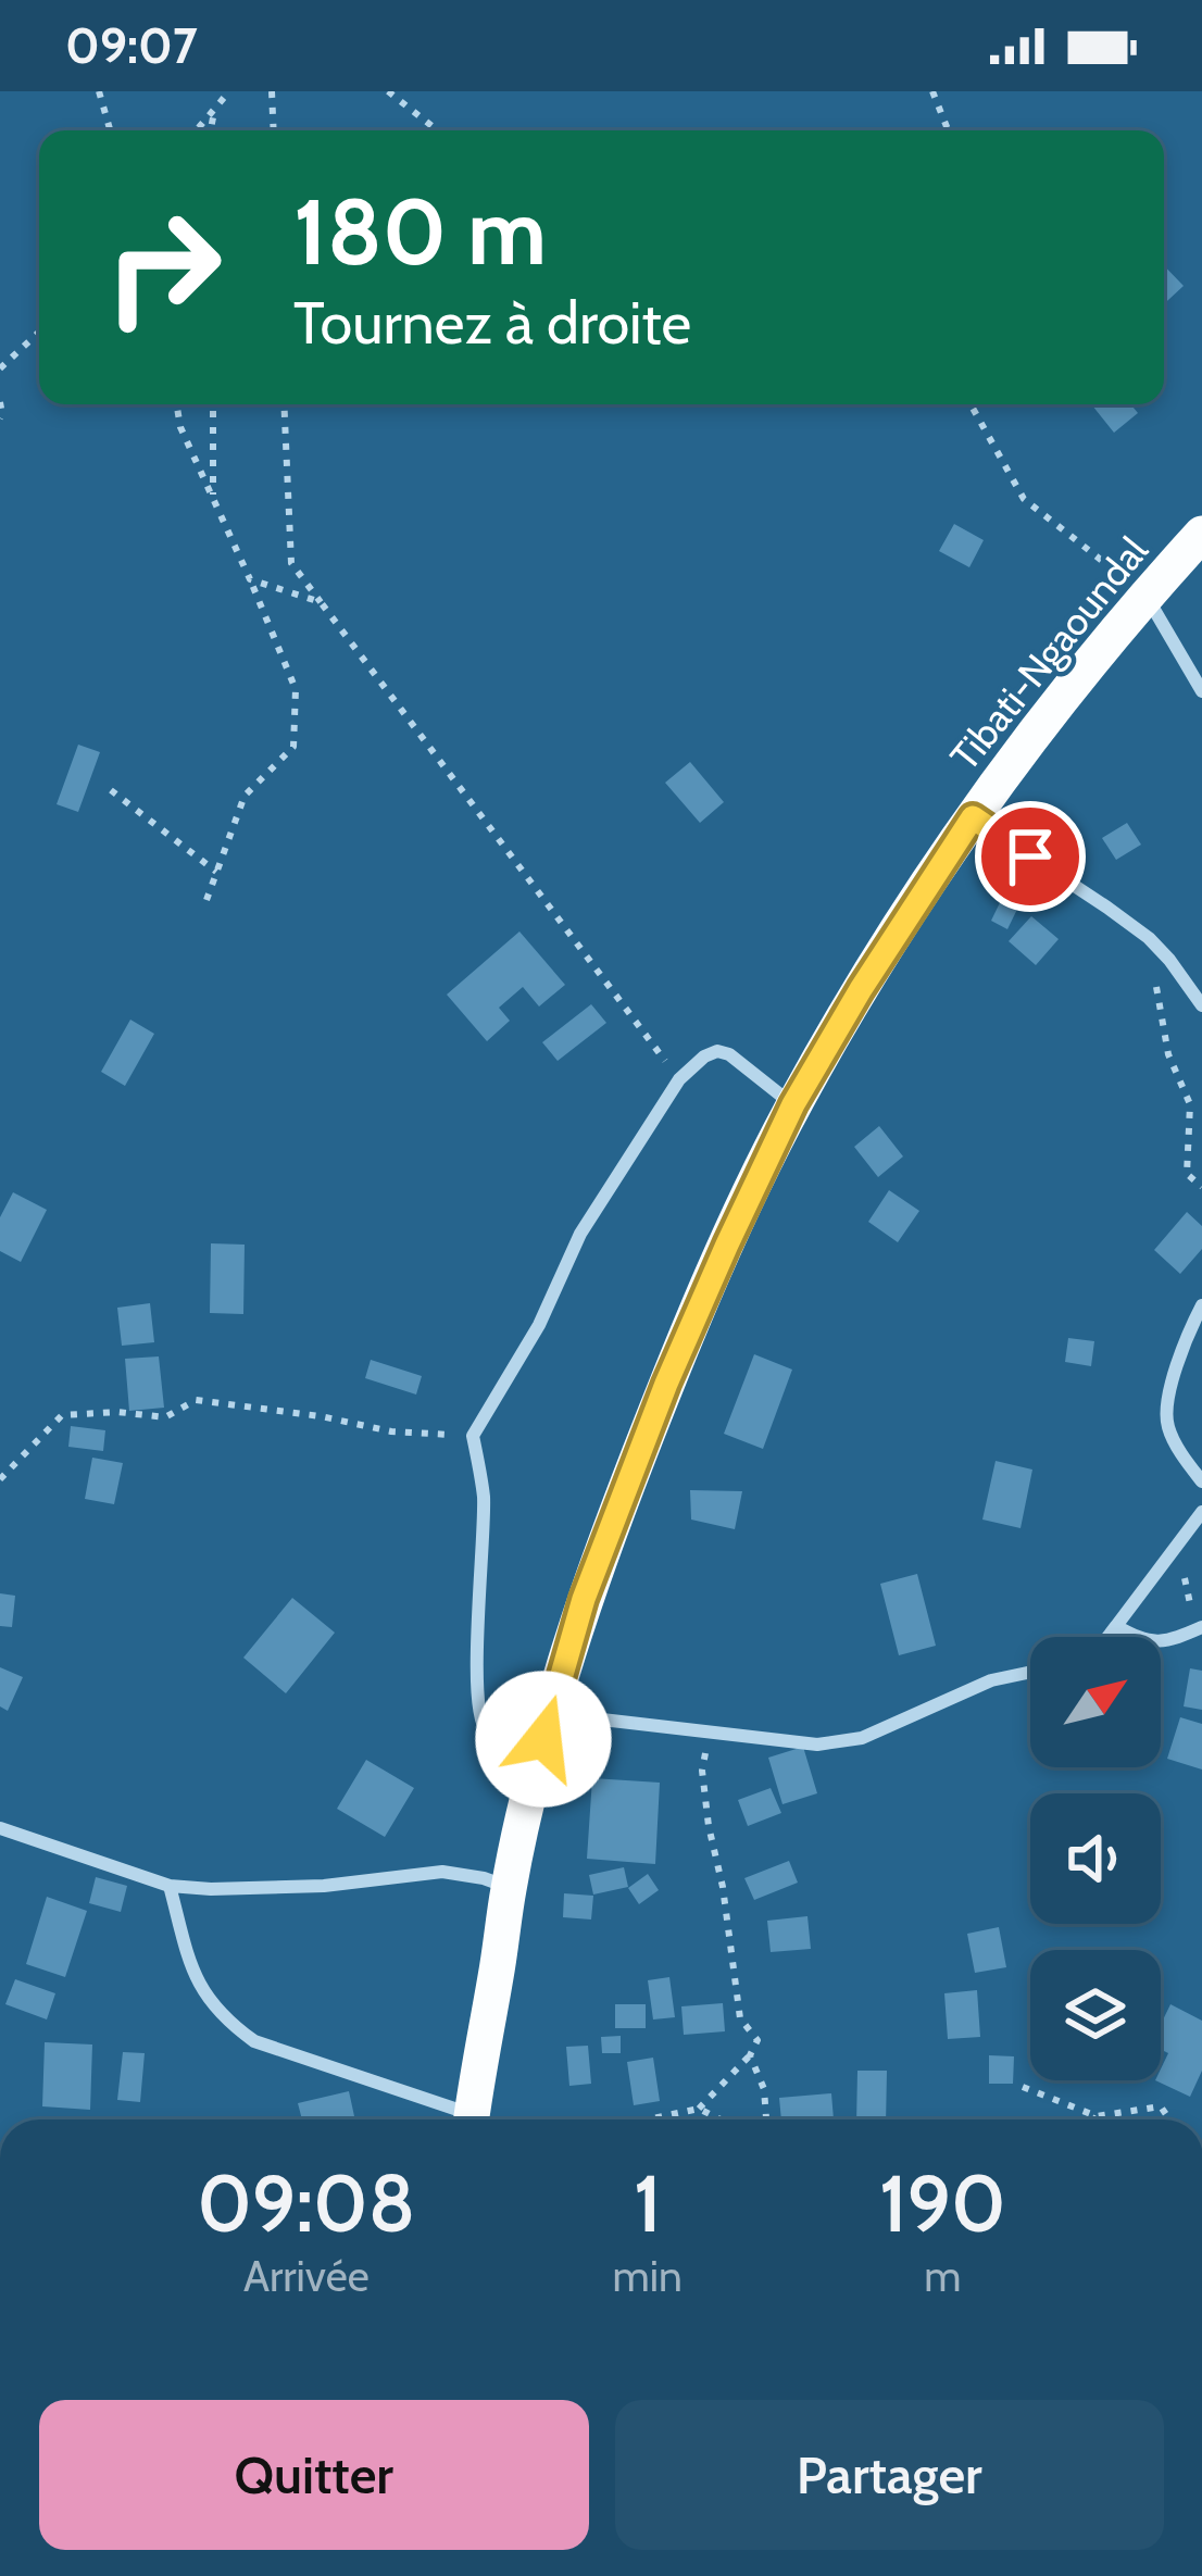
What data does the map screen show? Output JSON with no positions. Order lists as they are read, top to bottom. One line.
{"streets":{"highway":["Tibati-Ngaoundal"]},"north":"top right","page":{"status":"09:07","turn":["180 m","Tournez à droite"],"eta":["09:08","Arrivée","1","min","190","m"],"buttons":["Quitter","Partager"]}}
